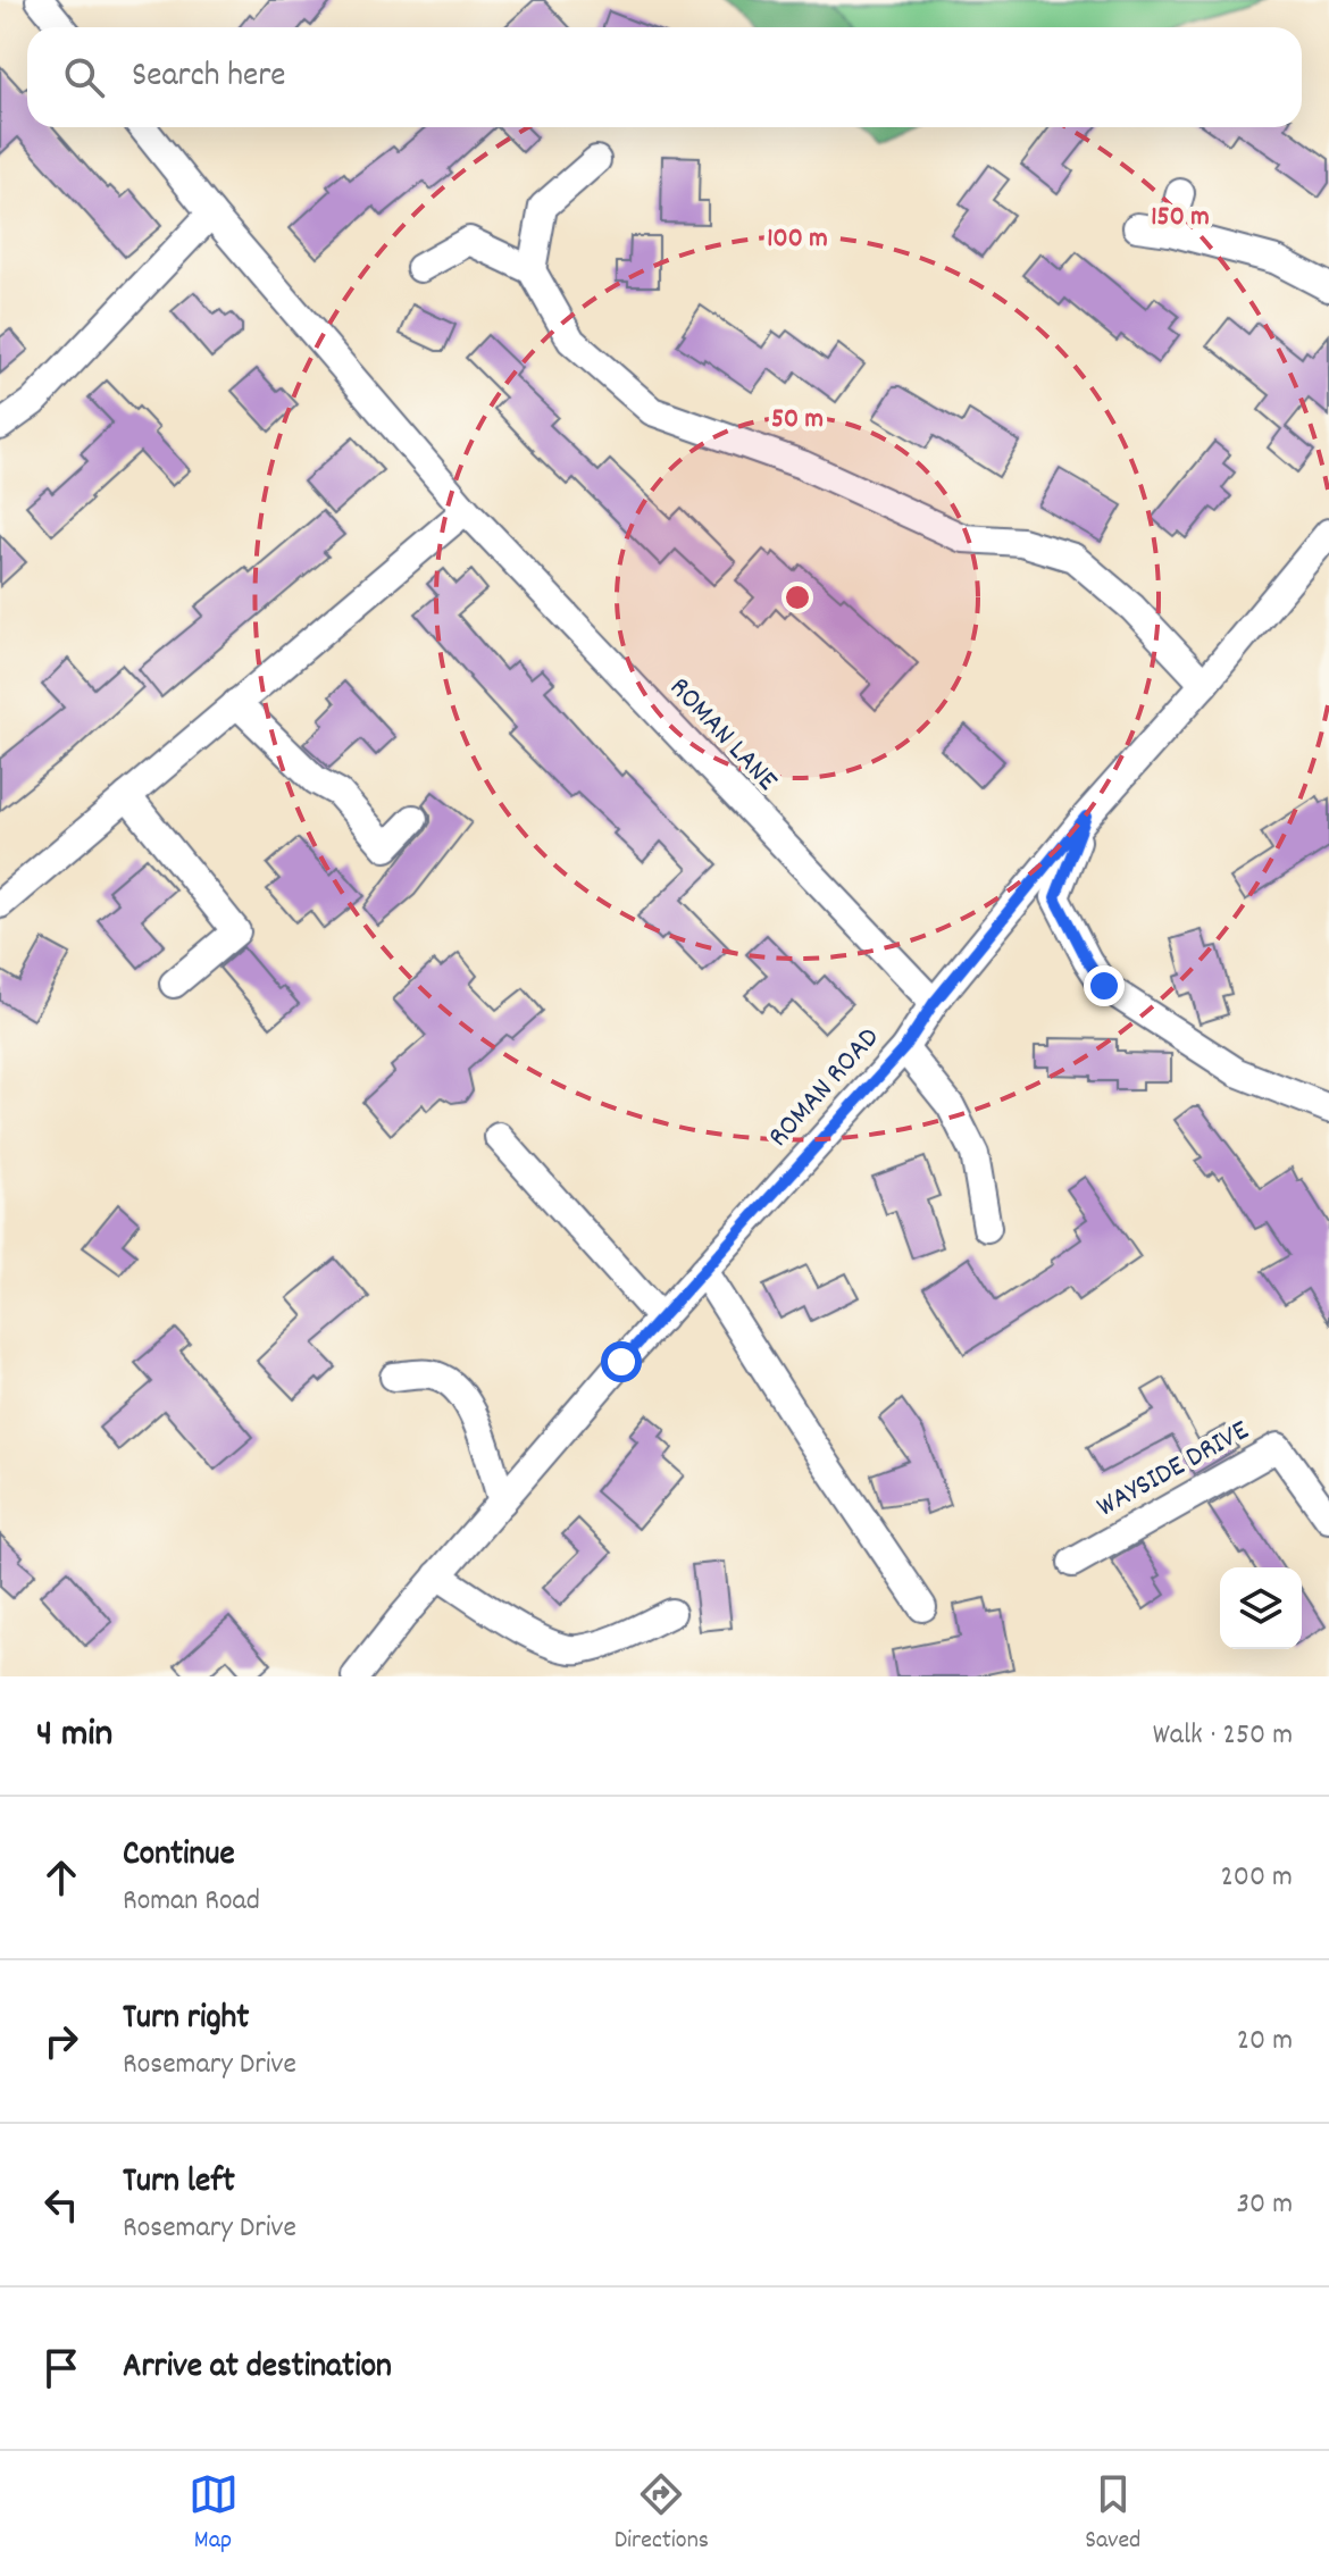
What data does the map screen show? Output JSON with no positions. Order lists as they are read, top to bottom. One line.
{"streets":{"street":["ROMAN LANE","ROMAN ROAD","WAYSIDE DRIVE"]},"crossings":[["ROMAN LANE","ROMAN ROAD"]],"page":{"search":"Search here","heading":["4 min","Walk · 250 m"],"list":[["Continue","Roman Road","200 m"],["Turn right","Rosemary Drive","20 m"],["Turn left","Rosemary Drive","30 m"],"Arrive at destination"],"nav":["Map","Directions","Saved"]},"rings":["150 m","100 m","50 m"]}
